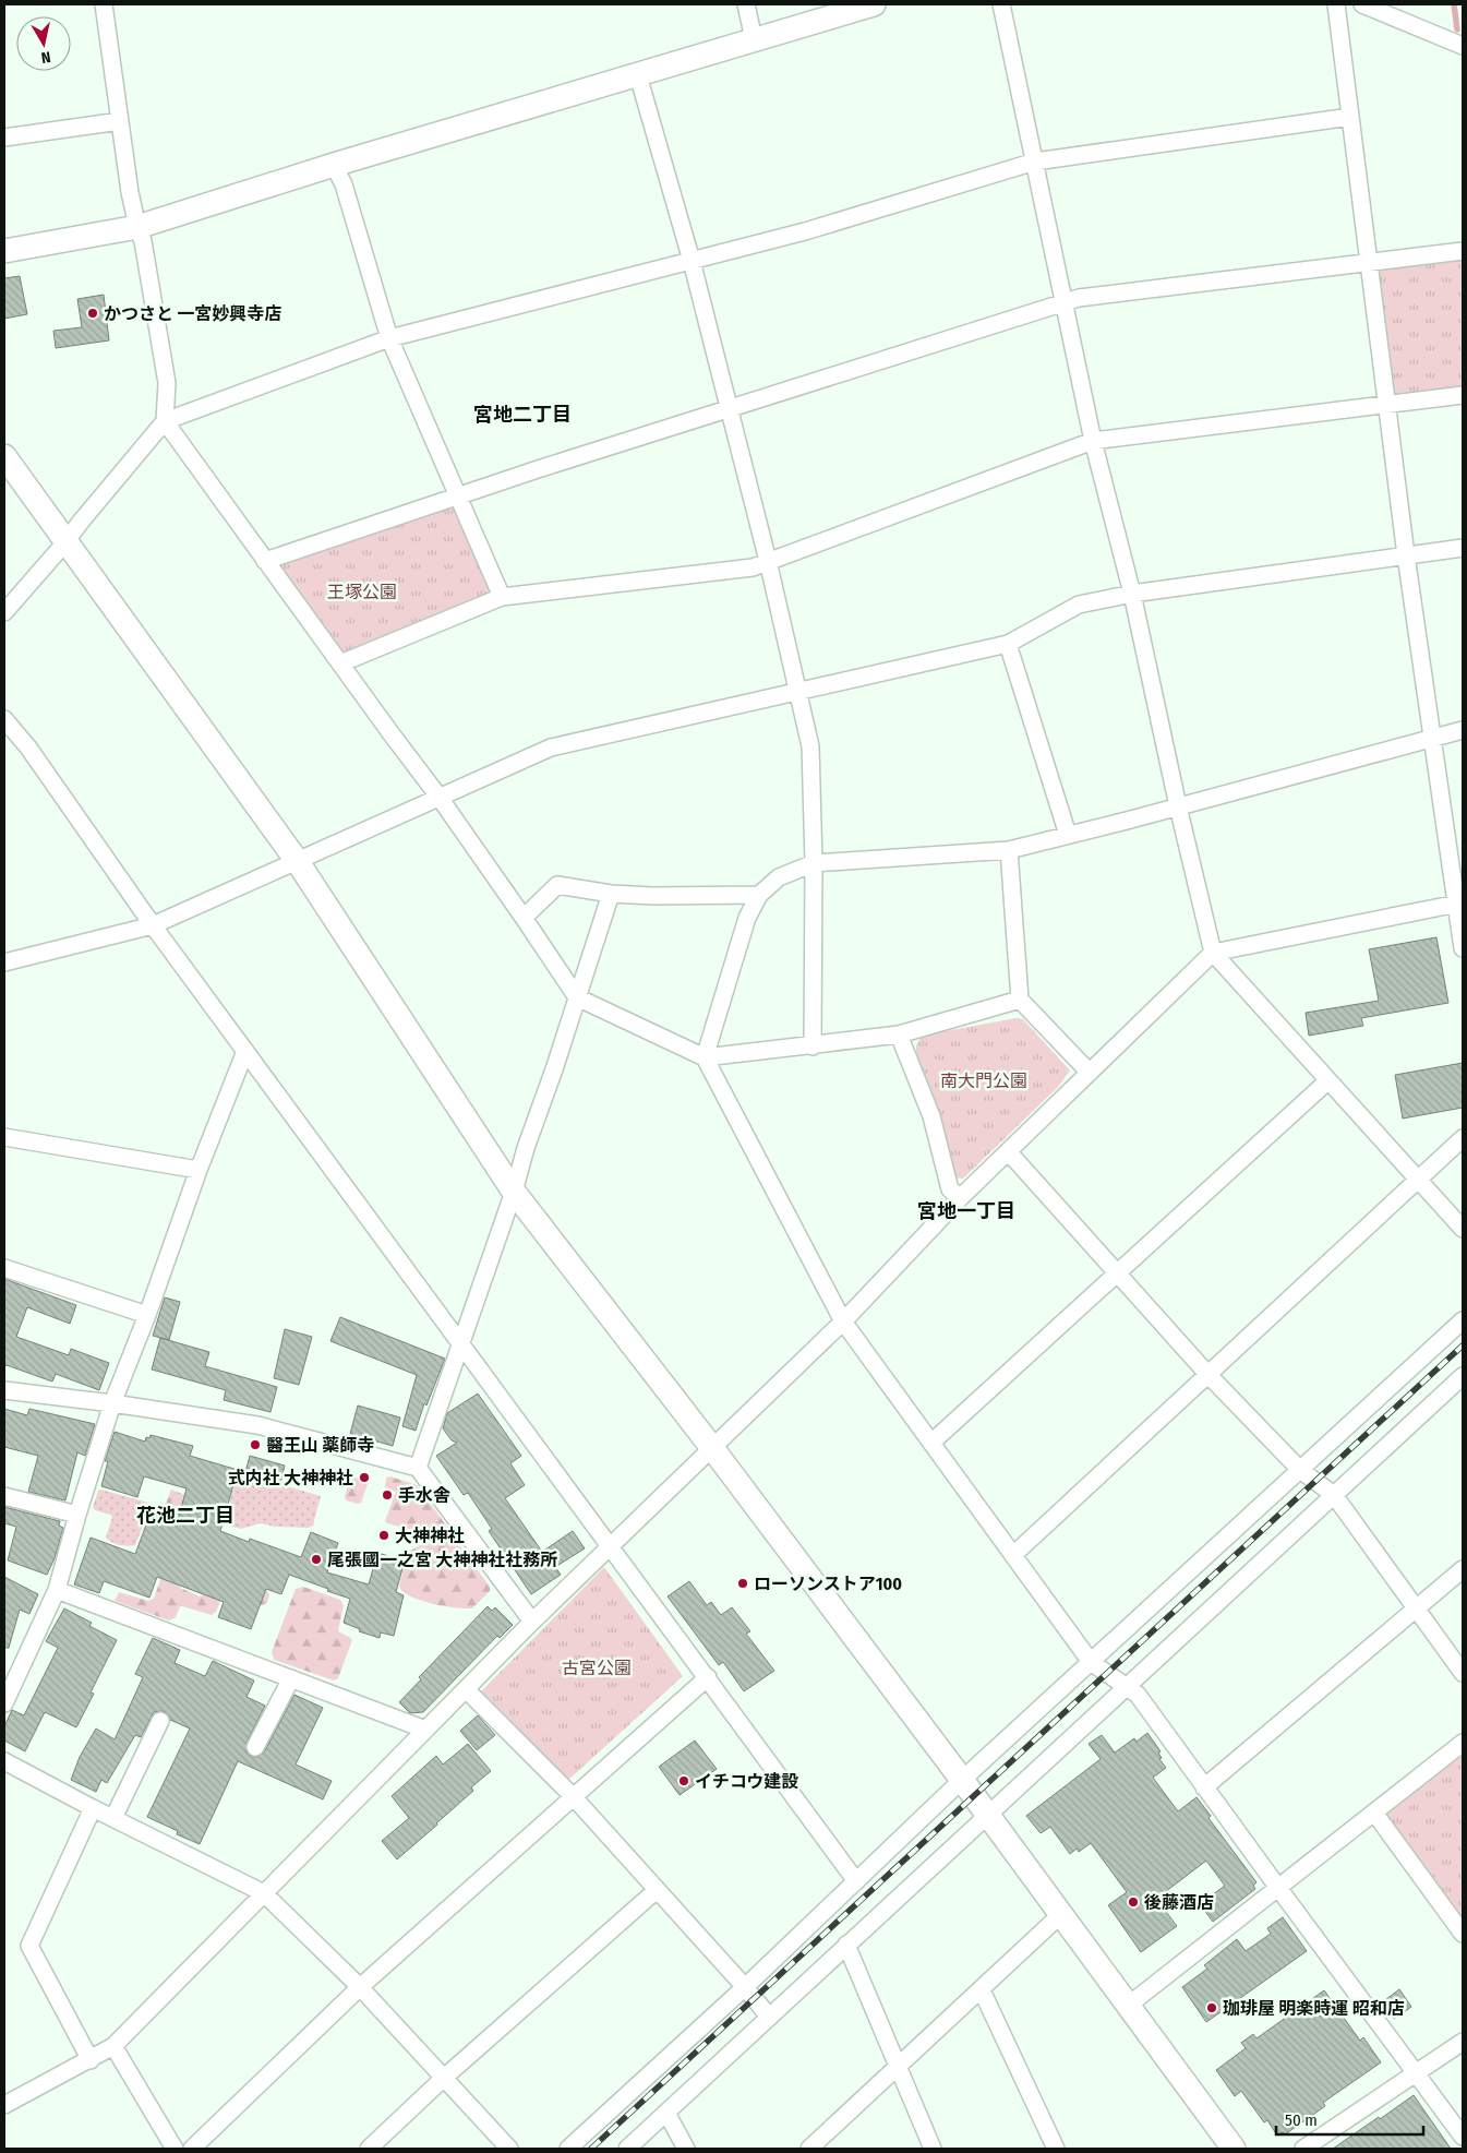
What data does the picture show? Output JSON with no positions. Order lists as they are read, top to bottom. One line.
{"districts":["宮地二丁目","宮地一丁目","花池二丁目"],"parks":["王塚公園","南大門公園","古宮公園"],"places":["かつさと 一宮妙興寺店","醫王山 薬師寺","式内社 大神神社","手水舎","大神神社","尾張國一之宮 大神神社社務所","ローソンストア100","イチコウ建設","後藤酒店","珈琲屋 明楽時運 昭和店"],"scale_bar":"50 m","north":"bottom"}
